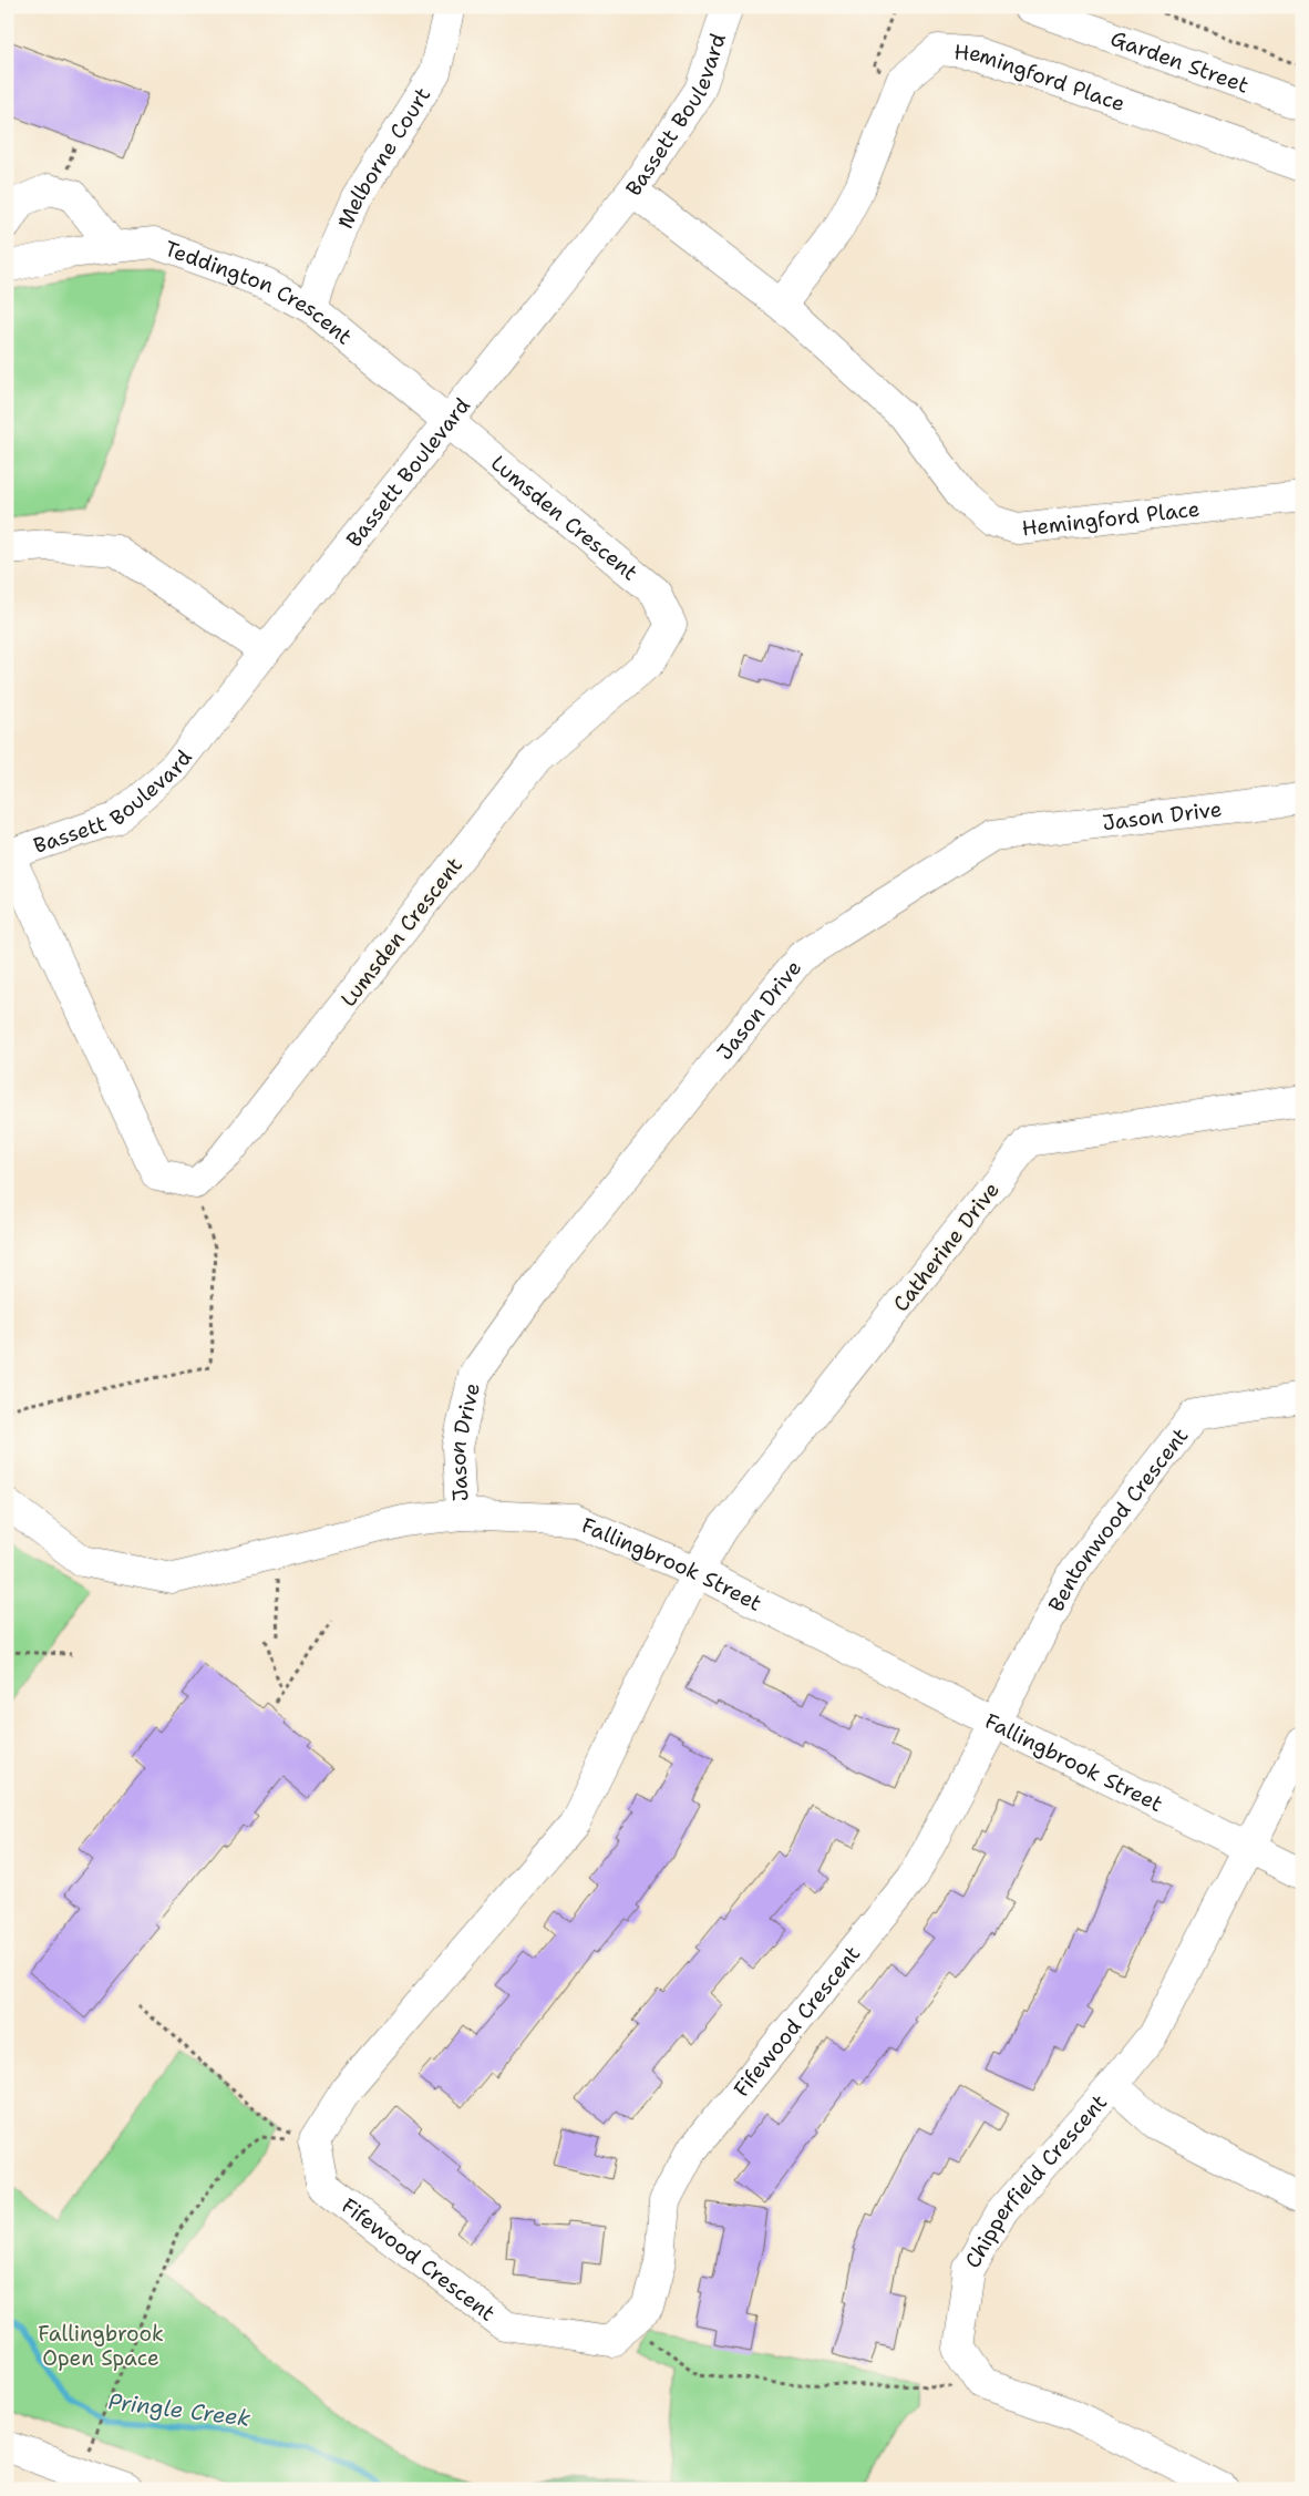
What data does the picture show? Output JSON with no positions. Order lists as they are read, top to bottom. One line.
{"streets":{"street":["Garden Street","Hemingford Place","Bassett Boulevard","Melborne Court","Teddington Crescent","Lumsden Crescent","Jason Drive","Catherine Drive","Bentonwood Crescent","Fallingbrook Street","Fifewood Crescent","Chipperfield Crescent"]},"crossings":[["Hemingford Place","Bassett Boulevard"],["Bassett Boulevard","Teddington Crescent"],["Bassett Boulevard","Lumsden Crescent"],["Melborne Court","Teddington Crescent"],["Teddington Crescent","Lumsden Crescent"],["Jason Drive","Fallingbrook Street"],["Catherine Drive","Fallingbrook Street"],["Bentonwood Crescent","Fallingbrook Street"],["Bentonwood Crescent","Fifewood Crescent"],["Fallingbrook Street","Fifewood Crescent"],["Fallingbrook Street","Chipperfield Crescent"]],"water":["Pringle Creek"],"parks":["Fallingbrook Open Space"]}
